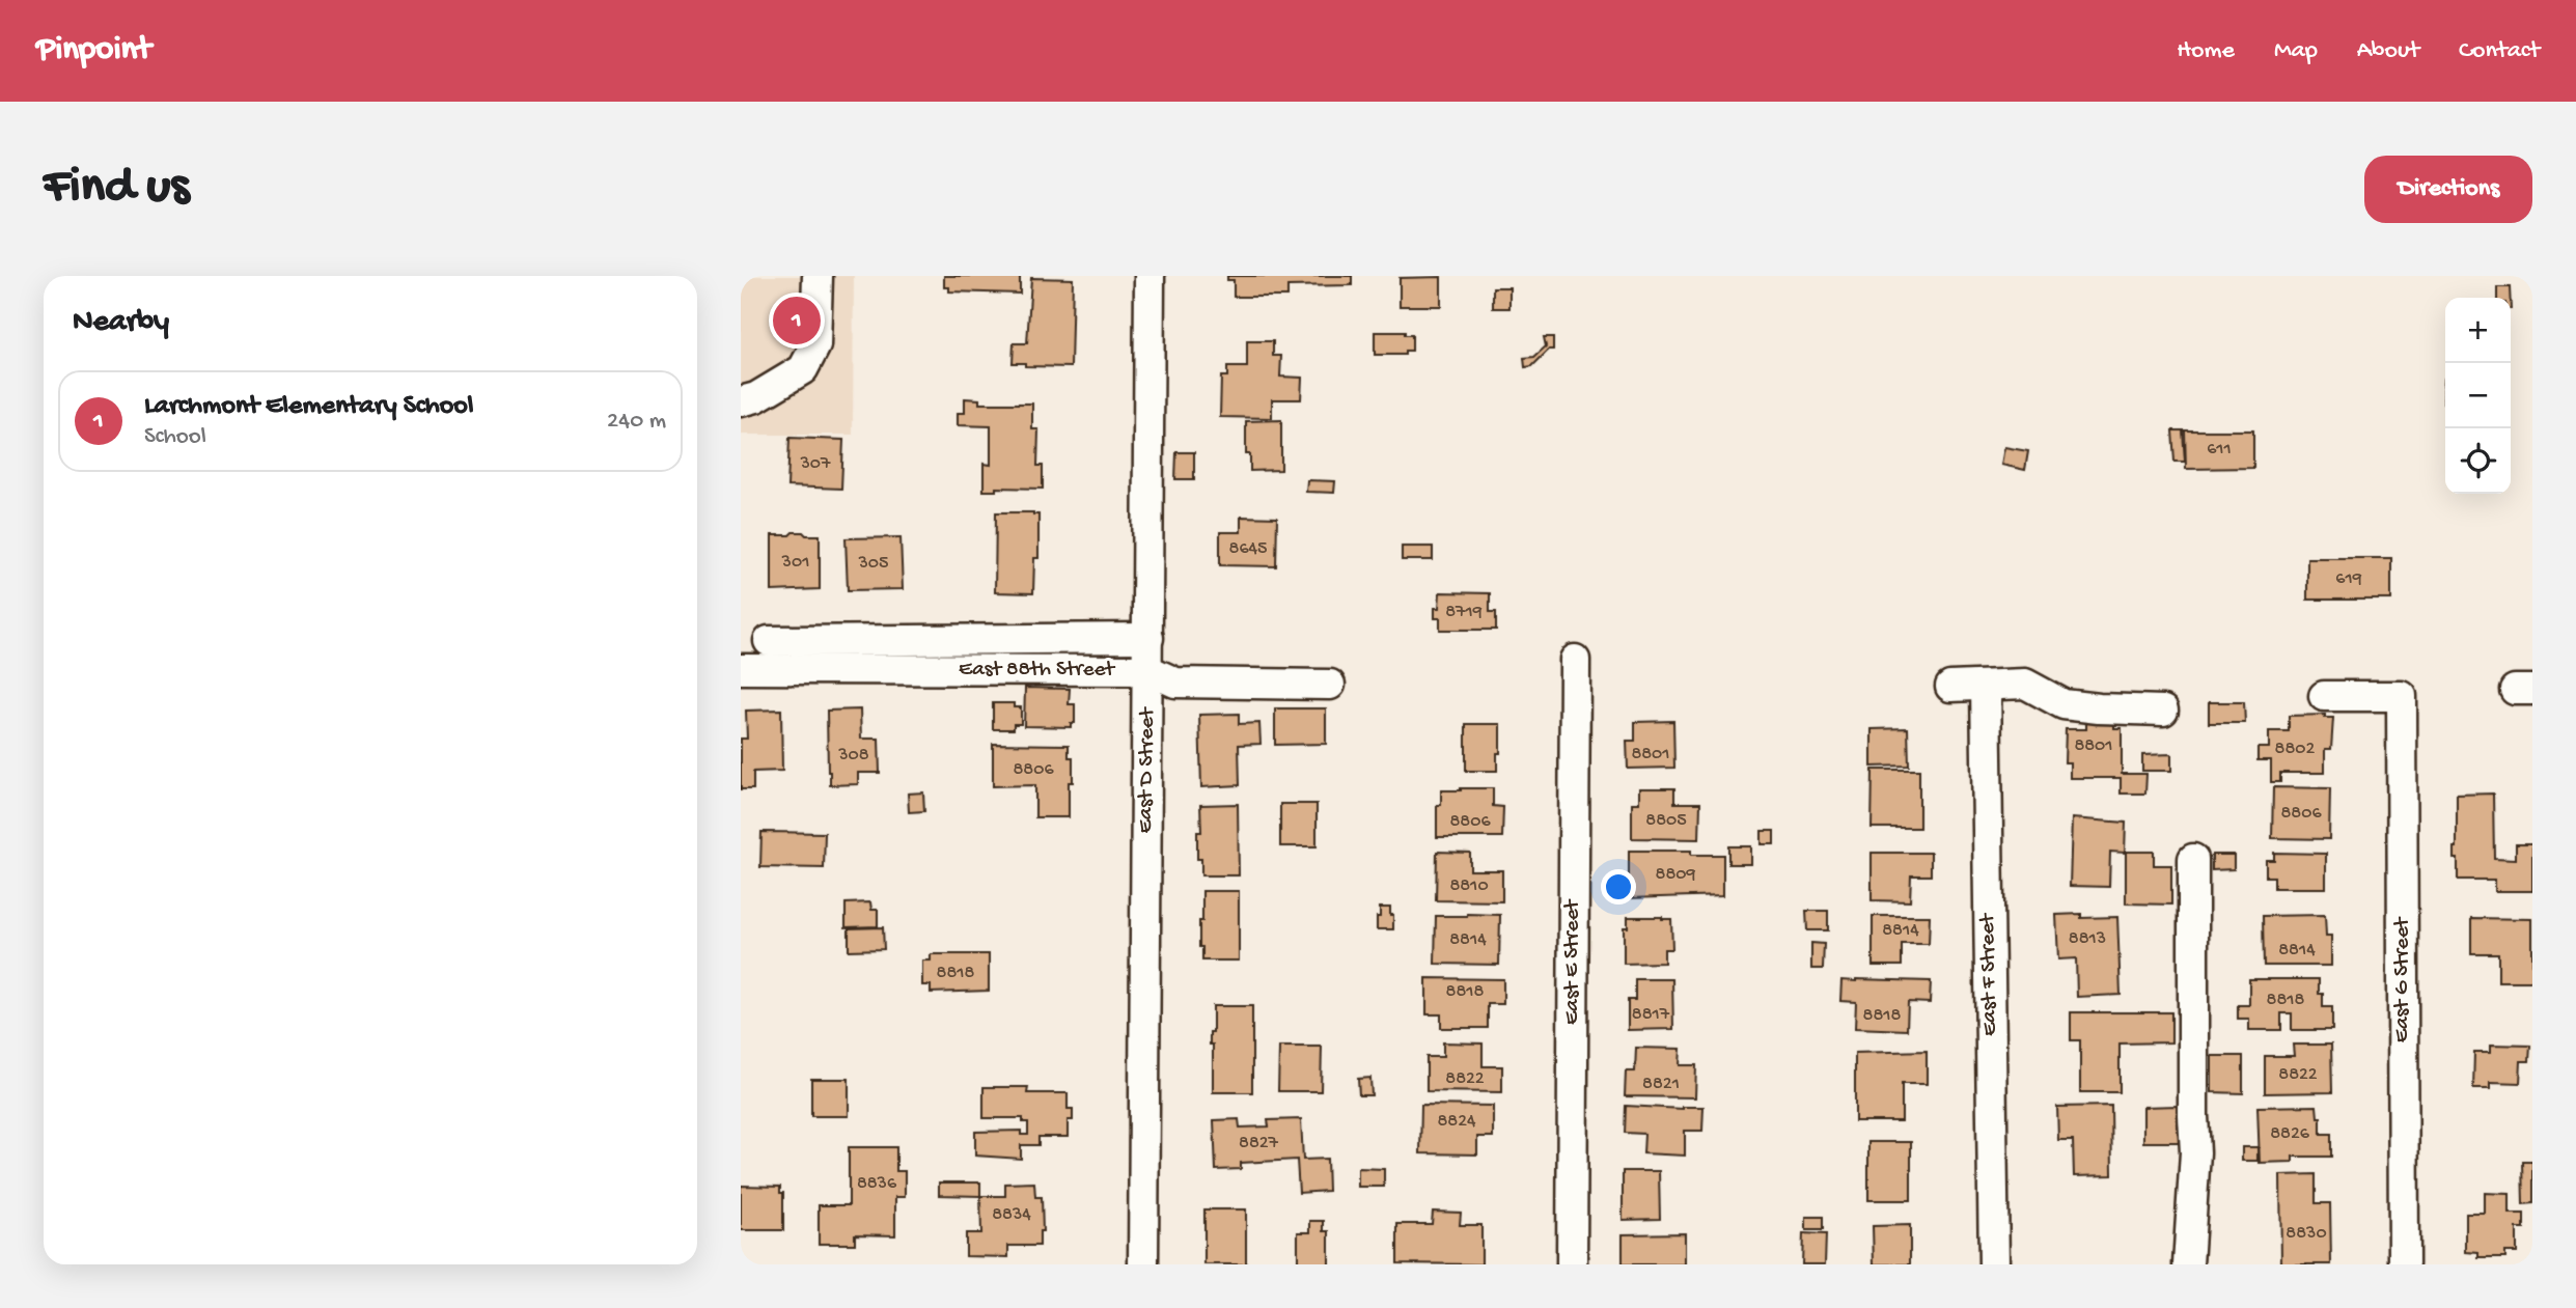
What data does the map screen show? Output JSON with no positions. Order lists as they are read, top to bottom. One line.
{"streets":{"street":["East 88th Street","East D Street","East E Street","East F Street","East G Street"]},"crossings":[["East 88th Street","East D Street"]],"house_numbers":["611","307","8645","301","305","619","8719","8801","8802","8801","308","8806","8806","8805","8806","8809","8810","8814","8813","8814","8814","8818","8818","8818","8817","8818","8822","8822","8821","8824","8826","8827","8836","8834","8830"],"page":{"header":"Pinpoint","nav":["Home","Map","About","Contact"],"buttons":"Directions","title":"Find us","heading":"Nearby","pins":"1","map_buttons":["+","−"],"list":[{"mark":"1","name":"Larchmont Elementary School","note":"School","value":"240 m"}]}}
